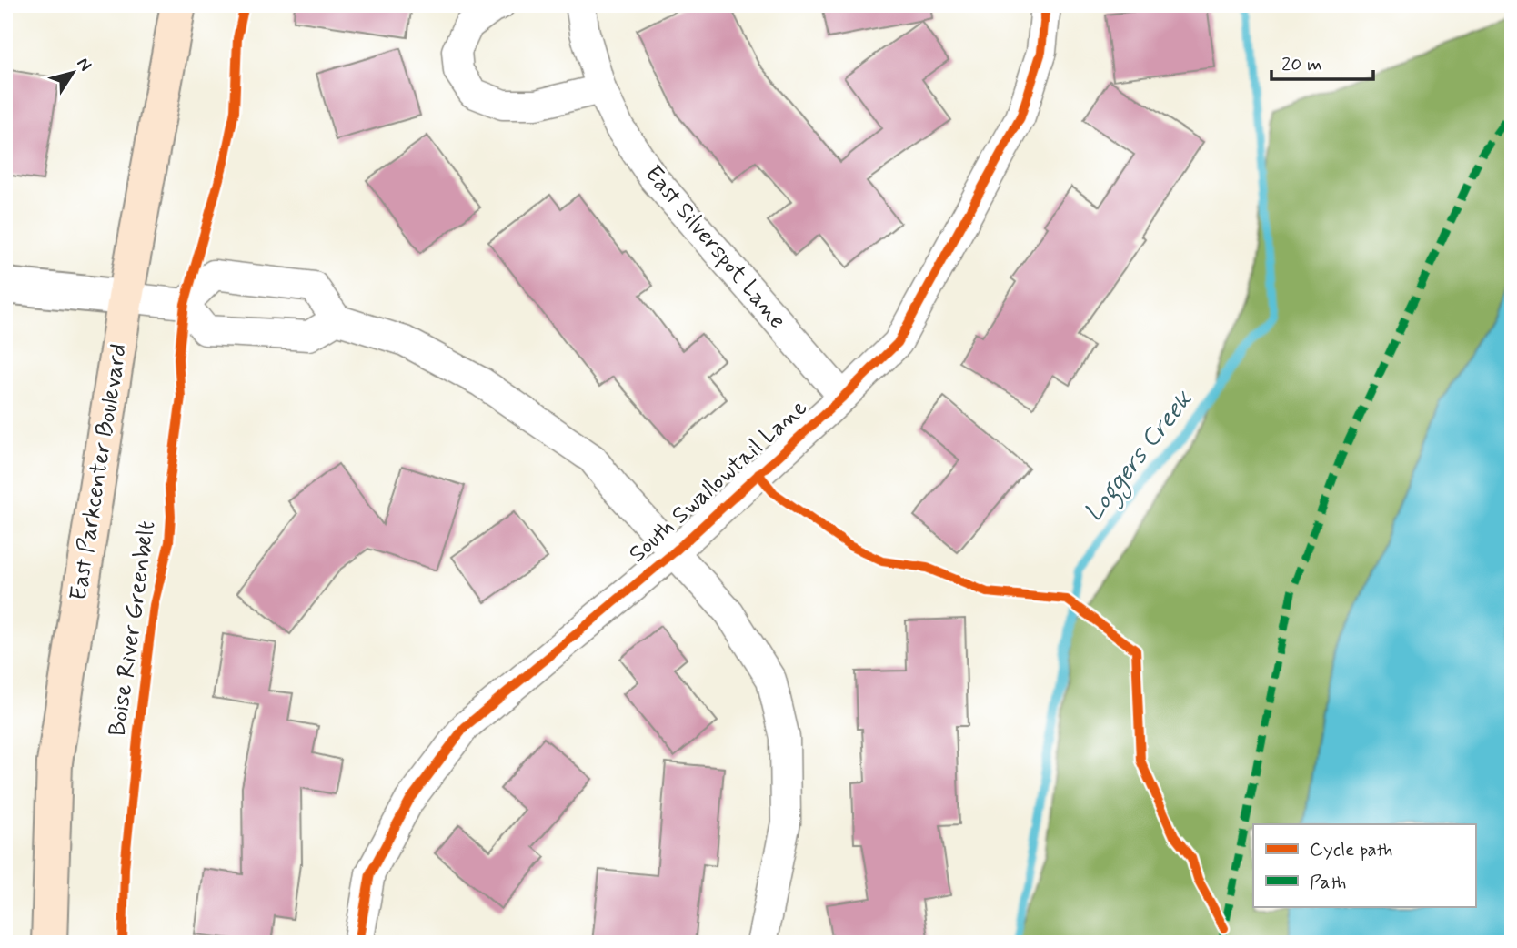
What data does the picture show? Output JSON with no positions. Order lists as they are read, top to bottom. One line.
{"streets":{"main road":["East Parkcenter Boulevard"],"street":["East Silverspot Lane","South Swallowtail Lane"],"cycle path":["Boise River Greenbelt"]},"crossings":[["East Silverspot Lane","South Swallowtail Lane"]],"water":["Loggers Creek"],"legend":["Cycle path","Path"],"scale_bar":"20 m","north":"top right"}
